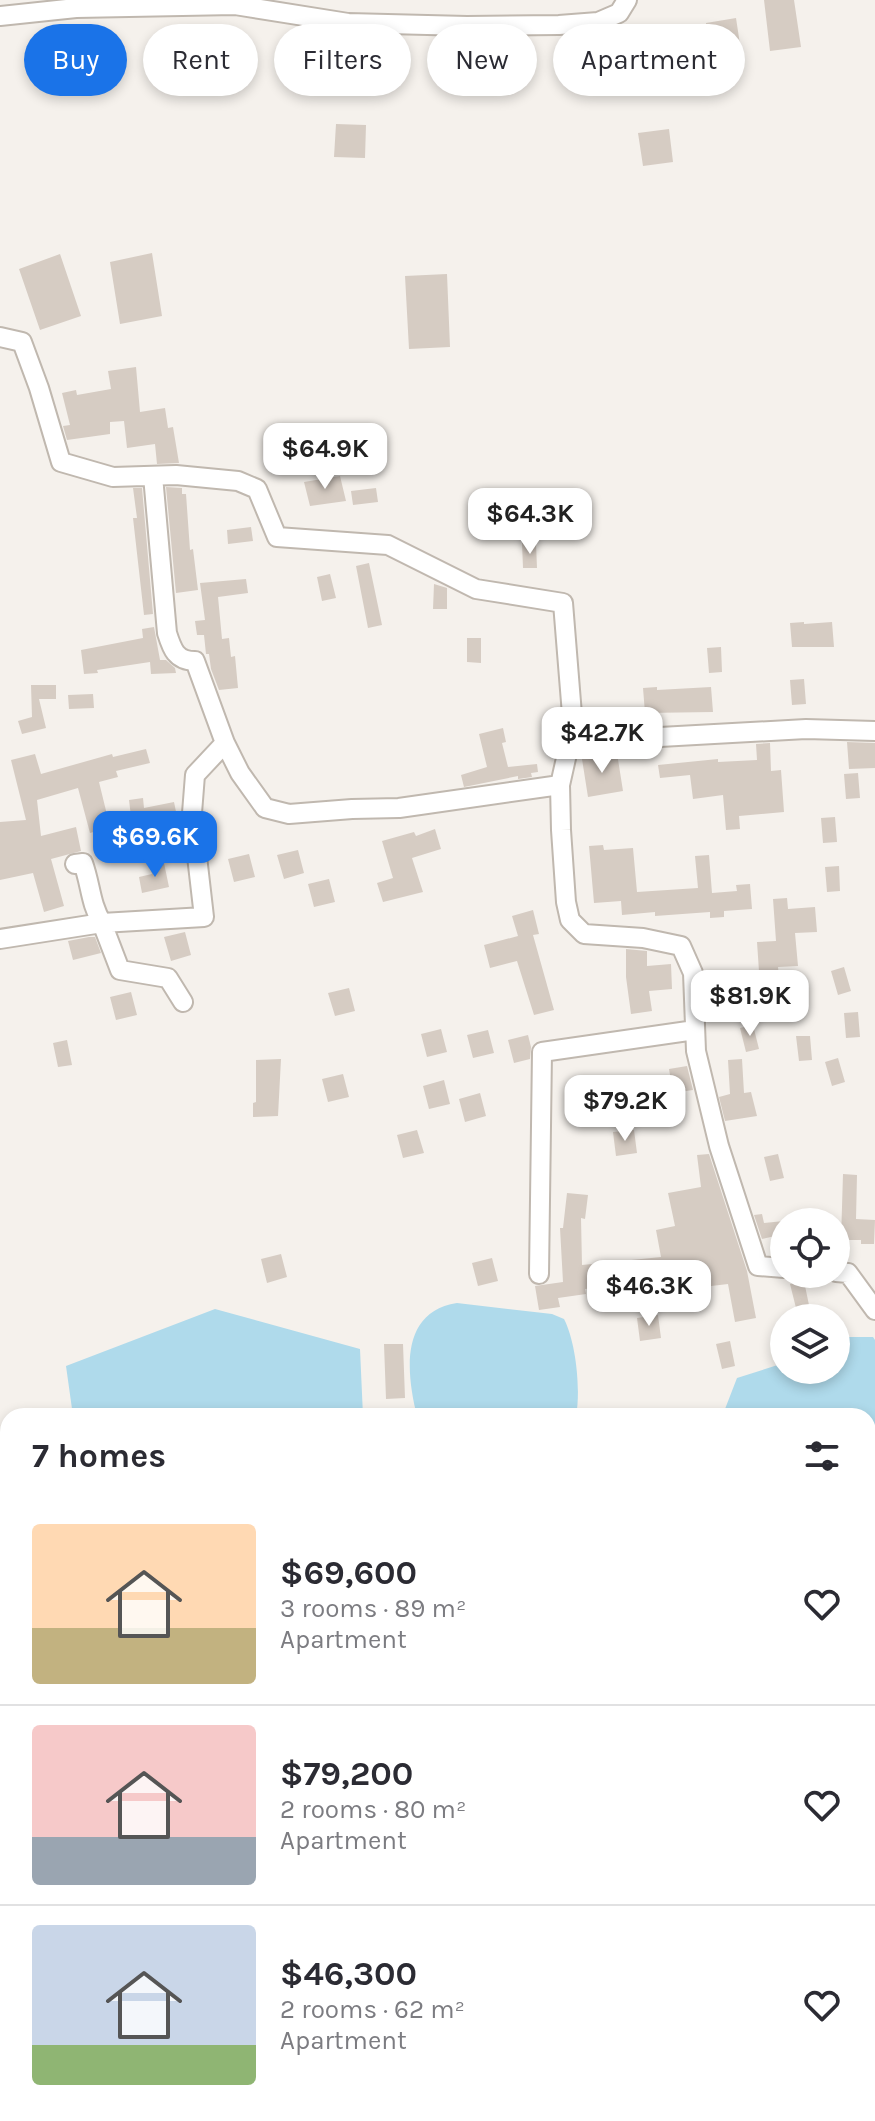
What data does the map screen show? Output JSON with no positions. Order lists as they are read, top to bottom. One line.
{"page":{"chip":["Buy","Rent","Filters","New","Apartment"],"price":["$64.9K","$64.3K","$42.7K","$69.6K","$81.9K","$79.2K","$46.3K"],"heading":"7 homes","list":[{"name":"$69,600","note":"3 rooms · 89 m² · Apartment"},{"name":"$79,200","note":"2 rooms · 80 m² · Apartment"},{"name":"$46,300","note":"2 rooms · 62 m² · Apartment"}]}}
